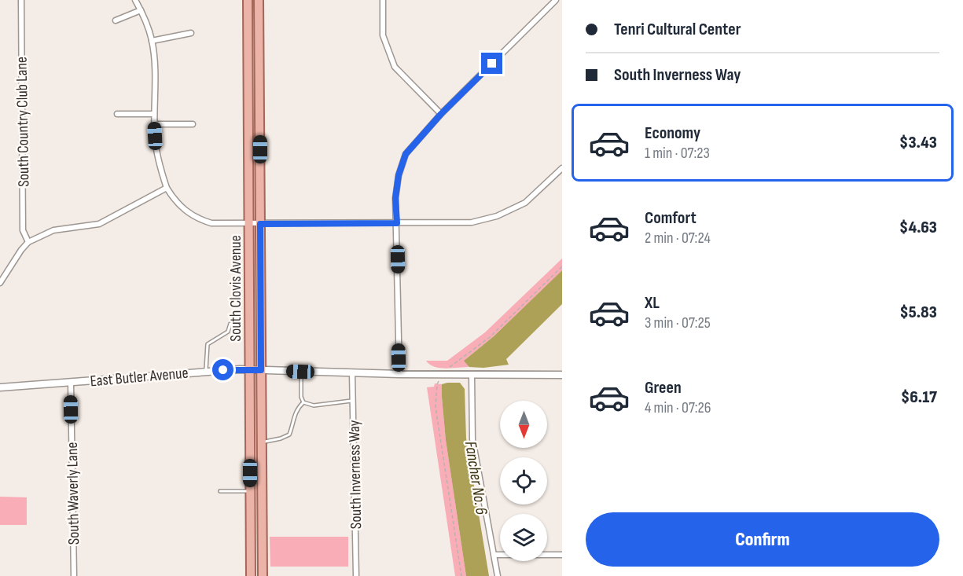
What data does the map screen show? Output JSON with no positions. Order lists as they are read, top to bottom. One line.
{"streets":{"main road":["South Clovis Avenue"],"street":["South Country Club Lane","East Butler Avenue","South Inverness Way","South Waverly Lane"]},"crossings":[["South Clovis Avenue","East Butler Avenue"],["East Butler Avenue","South Inverness Way"],["East Butler Avenue","South Waverly Lane"]],"water":["Fancher No. 6"],"north":"bottom","page":{"banner":["Tenri Cultural Center","South Inverness Way"],"list":[{"name":"Economy","note":"1 min · 07:23","value":"$3.43"},{"name":"Comfort","note":"2 min · 07:24","value":"$4.63"},{"name":"XL","note":"3 min · 07:25","value":"$5.83"},{"name":"Green","note":"4 min · 07:26","value":"$6.17"}],"buttons":"Confirm"}}
